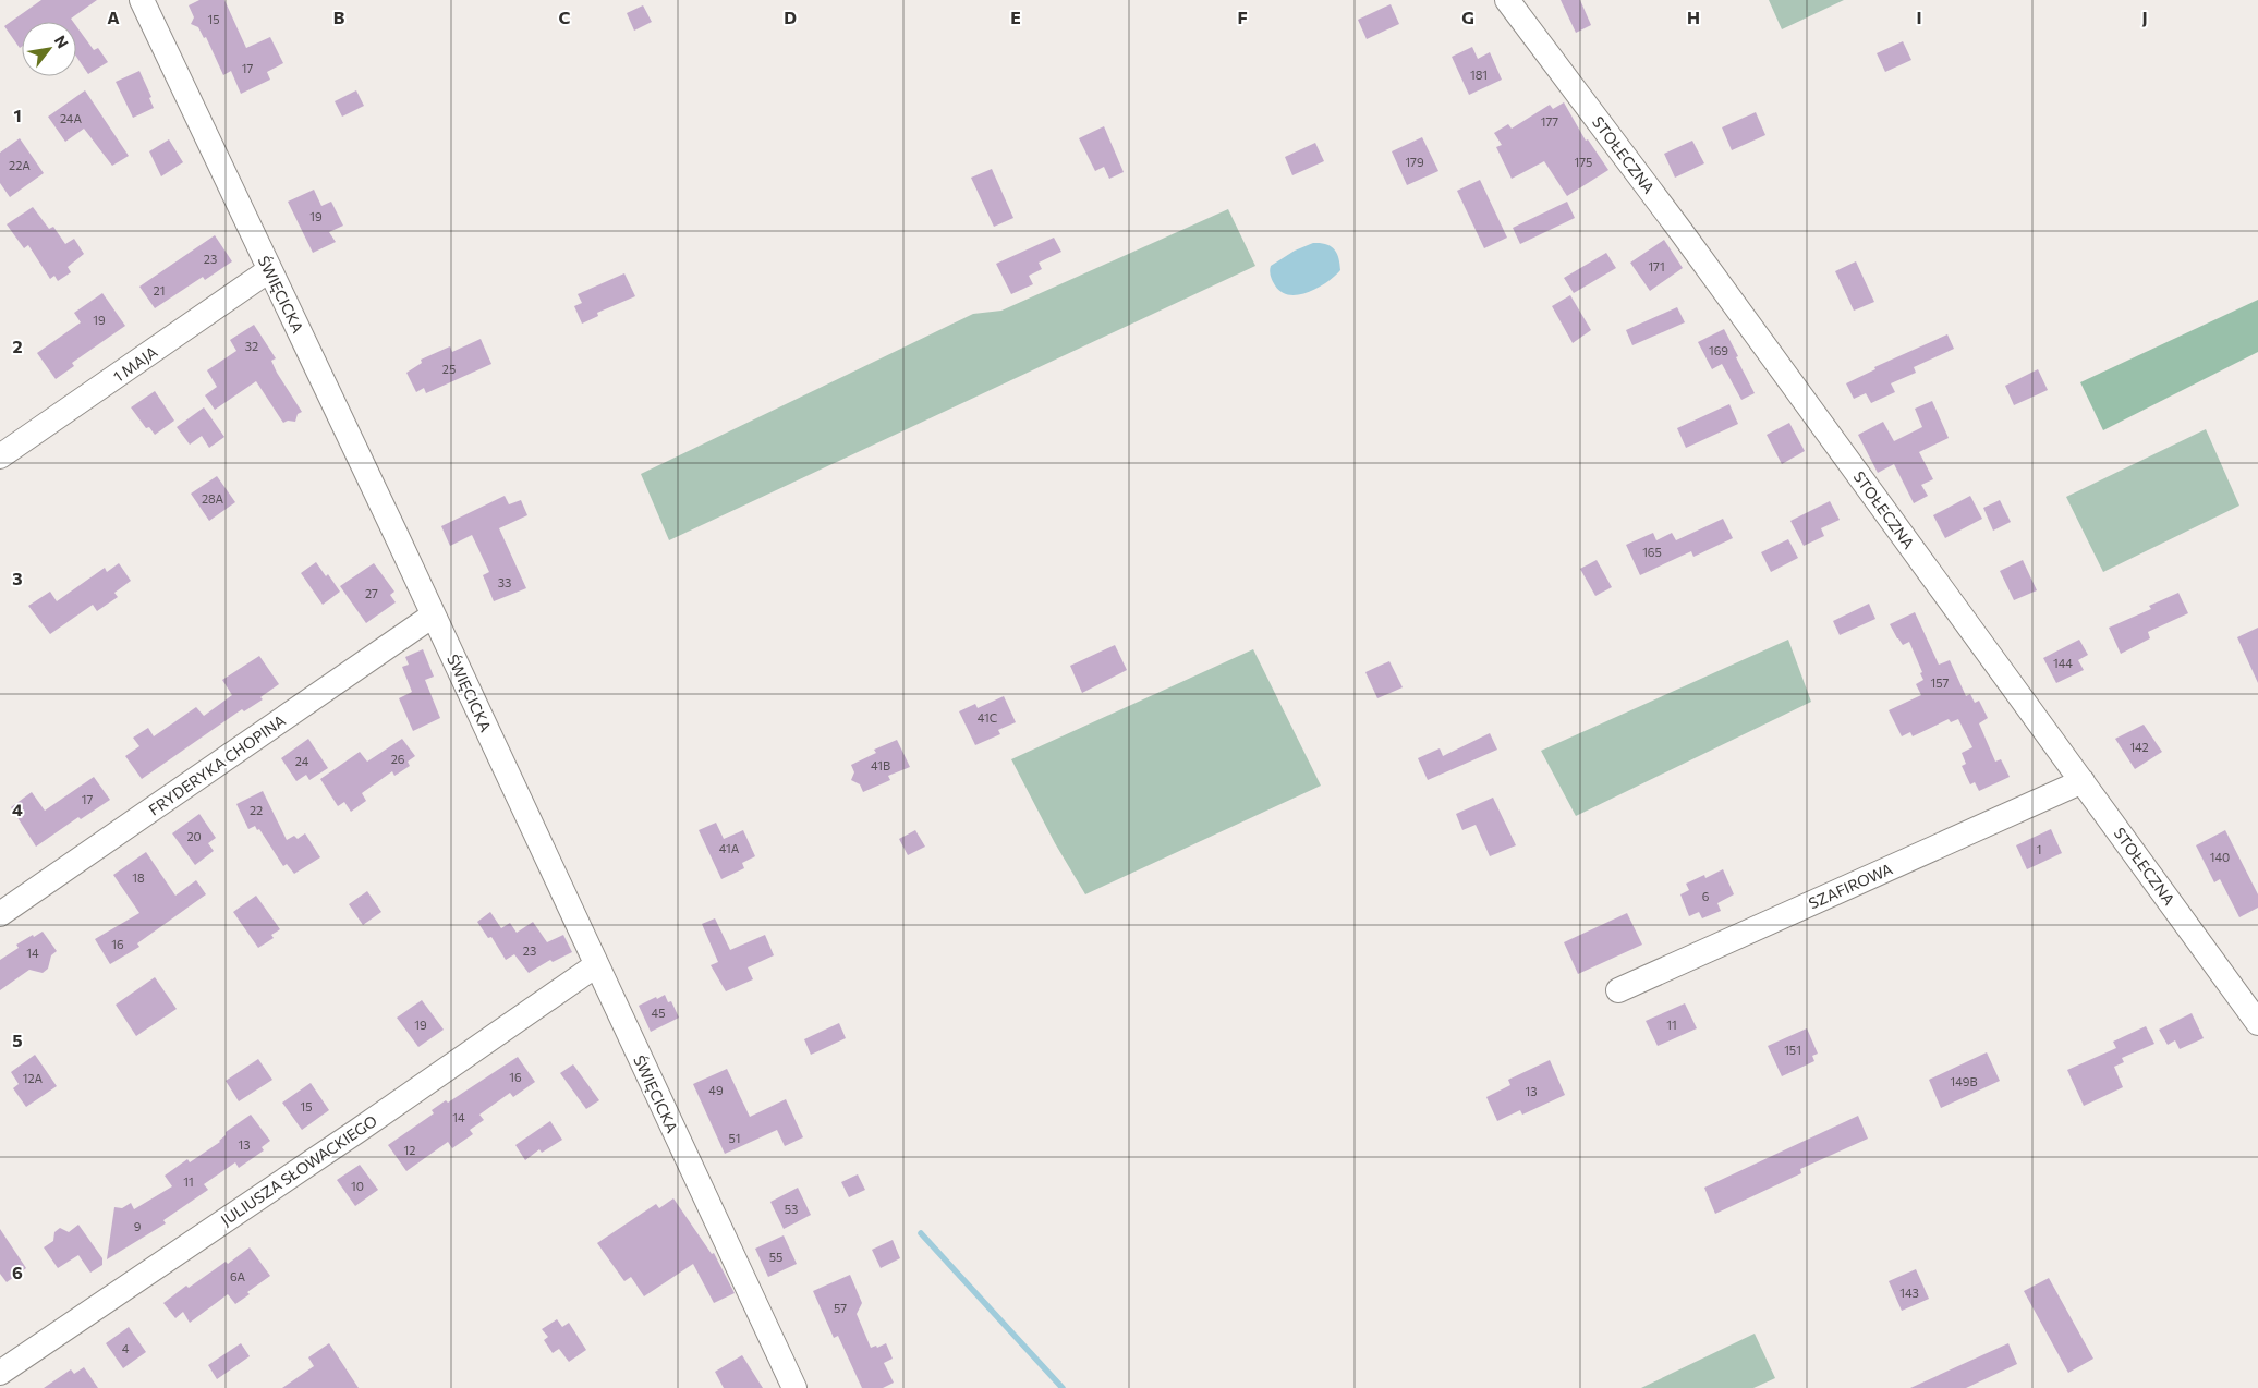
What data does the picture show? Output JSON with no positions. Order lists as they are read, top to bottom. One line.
{"streets":{"street":["STOŁECZNA","ŚWIĘCICKA","1 MAJA","FRYDERYKA CHOPINA","SZAFIROWA","JULIUSZA SŁOWACKIEGO"]},"crossings":[["STOŁECZNA","SZAFIROWA"],["ŚWIĘCICKA","1 MAJA"],["ŚWIĘCICKA","FRYDERYKA CHOPINA"],["ŚWIĘCICKA","JULIUSZA SŁOWACKIEGO"]],"house_numbers":["15","17","181","24A","177","179","175","22A","19","23","171","21","19","32","169","25","28A","165","33","27","144","157","41C","142","26","24","41B","17","22","20","41A","1","140","18","6","16","23","14","45","19","11","151","16","12A","149B","49","13","15","14","51","13","12","11","10","53","9","55","6A","143","57","4"],"north":"top right","grid":{"columns":["A","B","C","D","E","F","G","H","I","J"],"rows":["1","2","3","4","5","6"]}}
